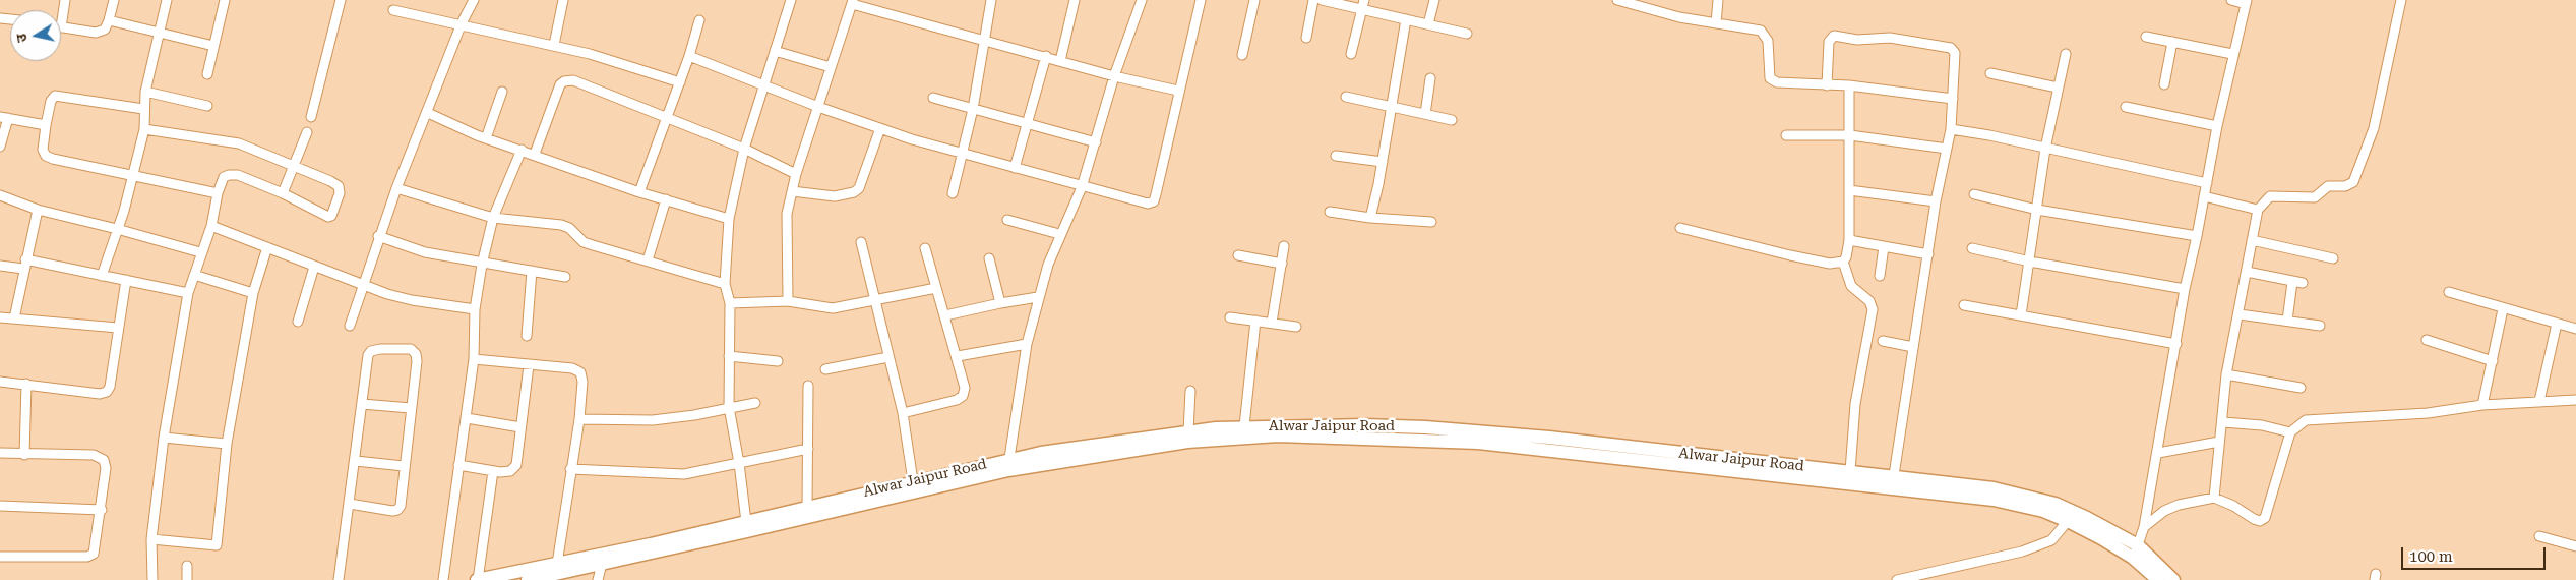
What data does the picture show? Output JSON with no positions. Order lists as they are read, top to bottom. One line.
{"streets":{"main road":["Alwar Jaipur Road"]},"scale_bar":"100 m","north":"left"}
